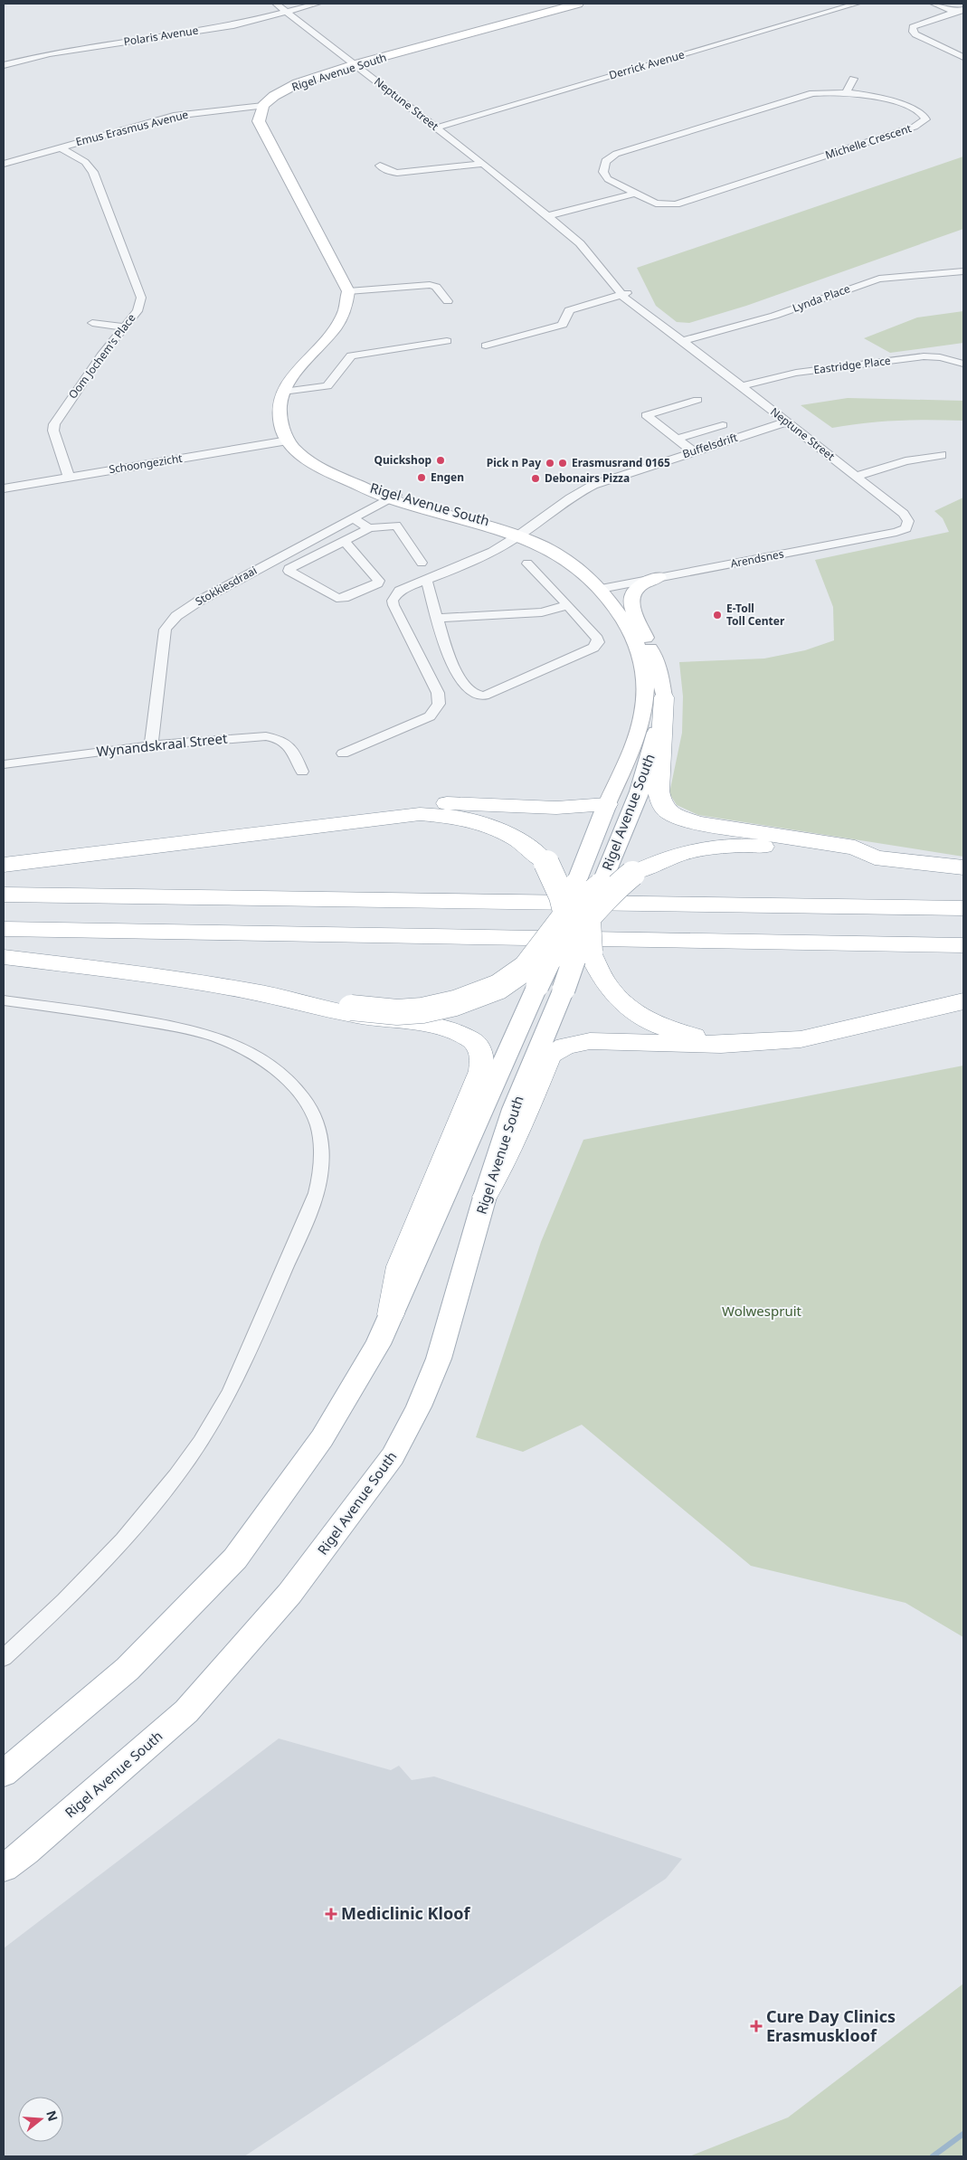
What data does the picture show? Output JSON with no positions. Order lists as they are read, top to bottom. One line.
{"streets":{"main road":["Rigel Avenue South"],"street":["Polaris Avenue","Derrick Avenue","Neptune Street","Emus Erasmus Avenue","Michelle Crescent","Lynda Place","Oom Jochem's Place","Eastridge Place","Buffelsdrift","Schoongezicht","Arendsnes","Stokkiesdraai","Wynandskraal Street"]},"crossings":[["Polaris Avenue","Neptune Street"],["Derrick Avenue","Neptune Street"],["Rigel Avenue South","Neptune Street"],["Rigel Avenue South","Emus Erasmus Avenue"],["Rigel Avenue South","Buffelsdrift"],["Rigel Avenue South","Schoongezicht"],["Rigel Avenue South","Arendsnes"],["Rigel Avenue South","Stokkiesdraai"],["Neptune Street","Lynda Place"],["Neptune Street","Eastridge Place"],["Neptune Street","Buffelsdrift"],["Neptune Street","Arendsnes"],["Emus Erasmus Avenue","Oom Jochem's Place"],["Oom Jochem's Place","Schoongezicht"],["Stokkiesdraai","Wynandskraal Street"]],"parks":["Wolwespruit"],"places":{"other":["Quickshop","Pick n Pay","Erasmusrand 0165","Engen","Debonairs Pizza","E-Toll Toll Center"],"health":["Mediclinic Kloof","Cure Day Clinics Erasmuskloof"]},"north":"right"}
